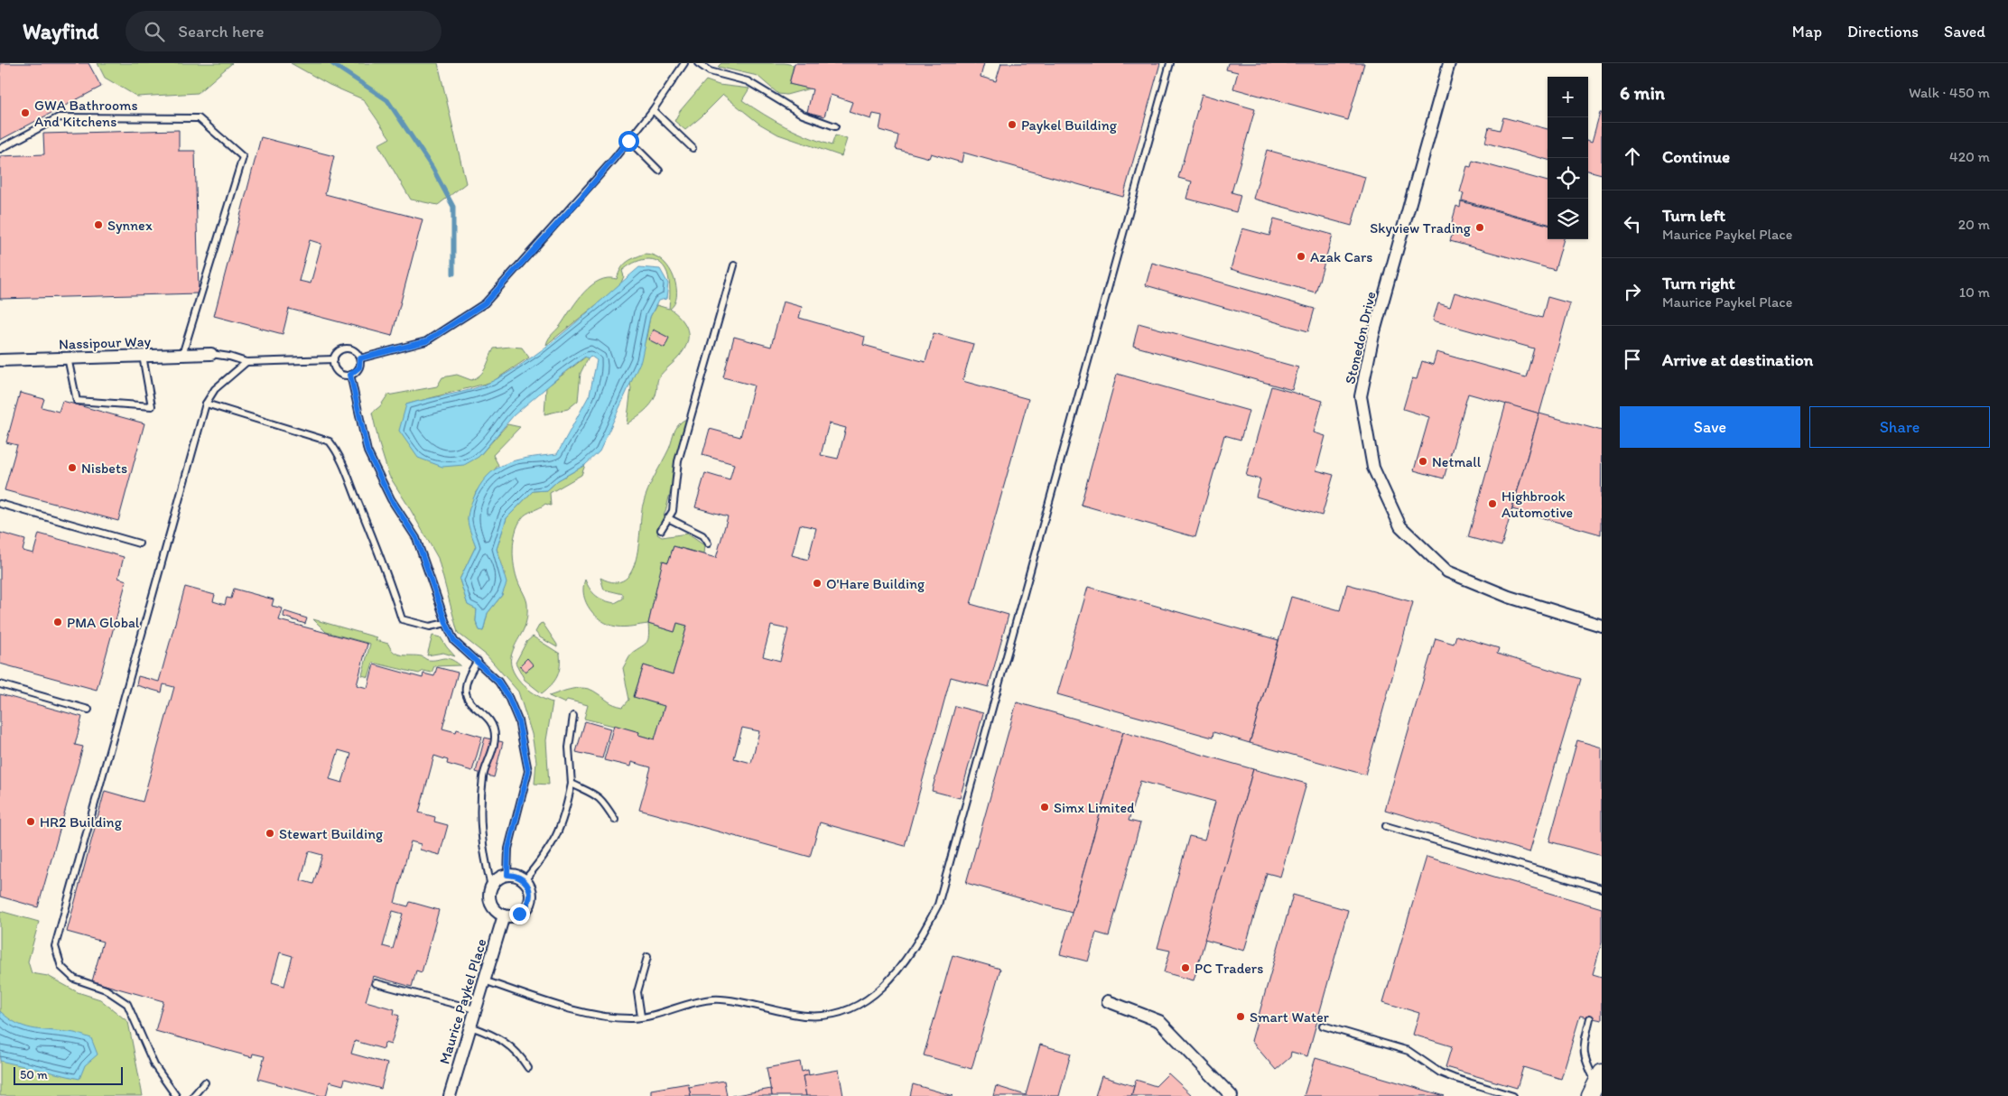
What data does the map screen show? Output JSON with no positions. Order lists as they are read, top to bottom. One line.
{"streets":{"street":["Stonedon Drive","Nassipour Way","Maurice Paykel Place"]},"places":["GWA Bathrooms And Kitchens","Paykel Building","Synnex","Skyview Trading","Azak Cars","Netmall","Nisbets","Highbrook Automotive","O'Hare Building","PMA Global","Simx Limited","HR2 Building","Stewart Building","PC Traders","Smart Water"],"scale_bar":"50 m","page":{"header":"Wayfind","search":"Search here","nav":["Map","Directions","Saved"],"heading":["6 min","Walk · 450 m"],"map_buttons":["+","−"],"list":[["Continue","420 m"],["Turn left","Maurice Paykel Place","20 m"],["Turn right","Maurice Paykel Place","10 m"],"Arrive at destination"],"buttons":["Save","Share"],"scale":"50 m"}}
